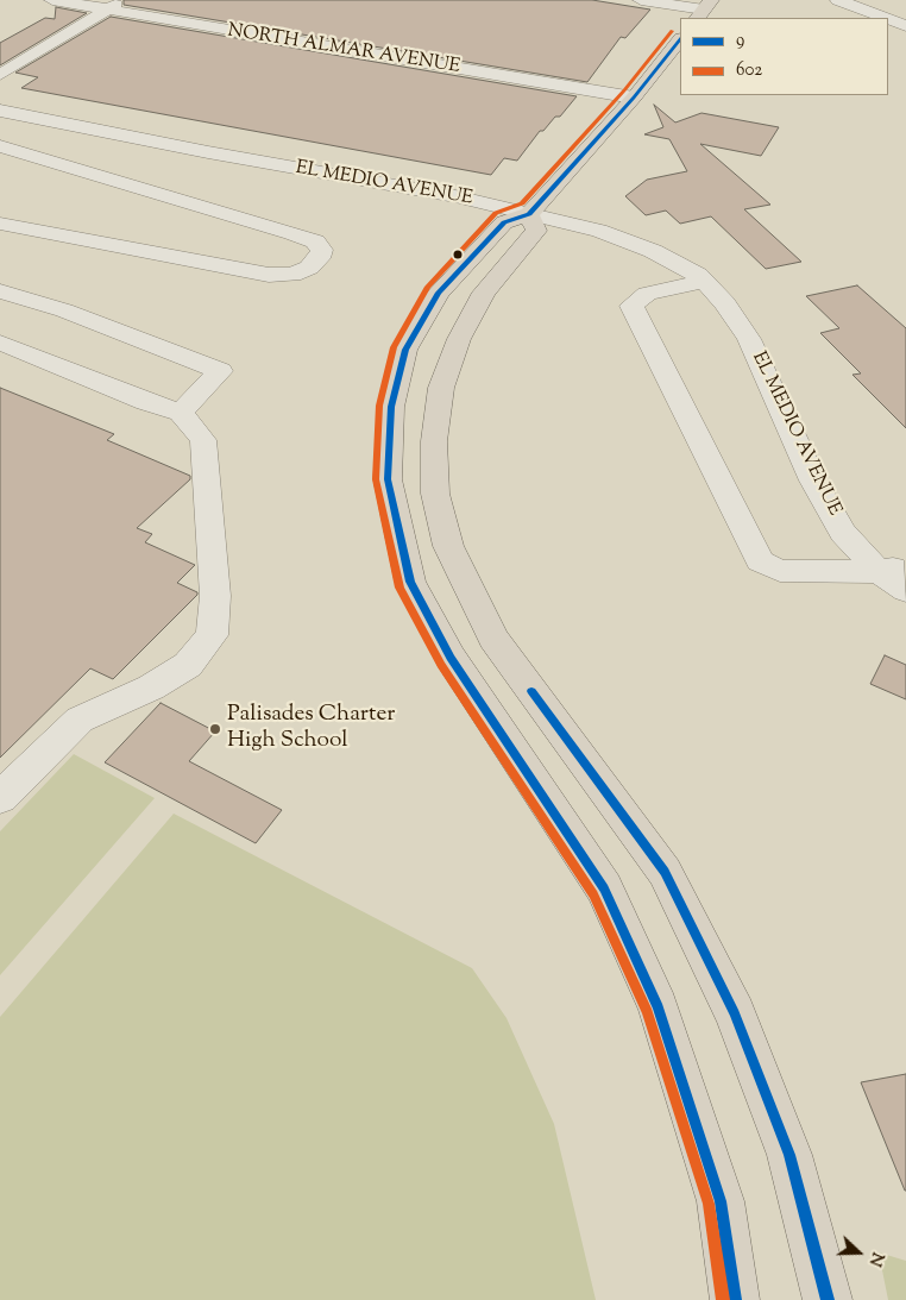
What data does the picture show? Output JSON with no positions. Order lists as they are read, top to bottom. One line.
{"streets":{"street":["NORTH ALMAR AVENUE","EL MEDIO AVENUE"]},"places":["Palisades Charter High School"],"lines":["transit line 602","transit line 9"],"legend":["9","602"],"north":"right"}
